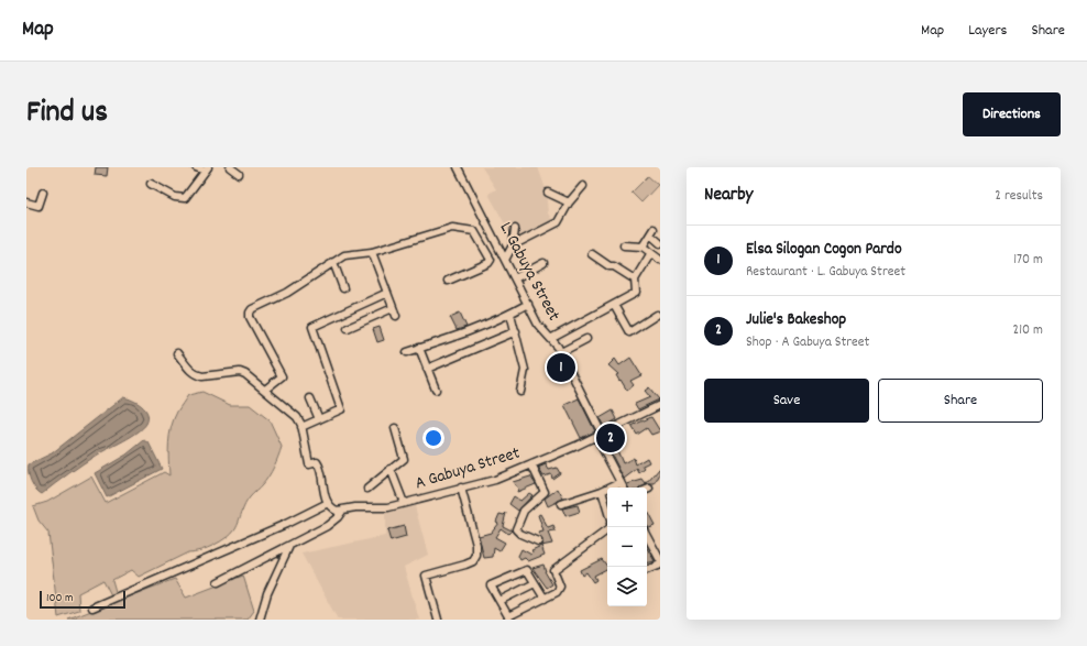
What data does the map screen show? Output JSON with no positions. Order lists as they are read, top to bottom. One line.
{"streets":{"street":["L. Gabuya Street","A Gabuya Street"]},"crossings":[["L. Gabuya Street","A Gabuya Street"]],"scale_bar":"100 m","page":{"header":"Map","nav":["Map","Layers","Share"],"title":"Find us","buttons":["Directions",["Save","Share"]],"heading":["Nearby","2 results"],"list":[{"mark":"1","name":"Elsa Silogan Cogon Pardo","note":"Restaurant · L. Gabuya Street","value":"170 m"},{"mark":"2","name":"Julie's Bakeshop","note":"Shop · A Gabuya Street","value":"210 m"}],"pins":["1","2"],"map_buttons":["+","−"],"scale":"100 m"}}
